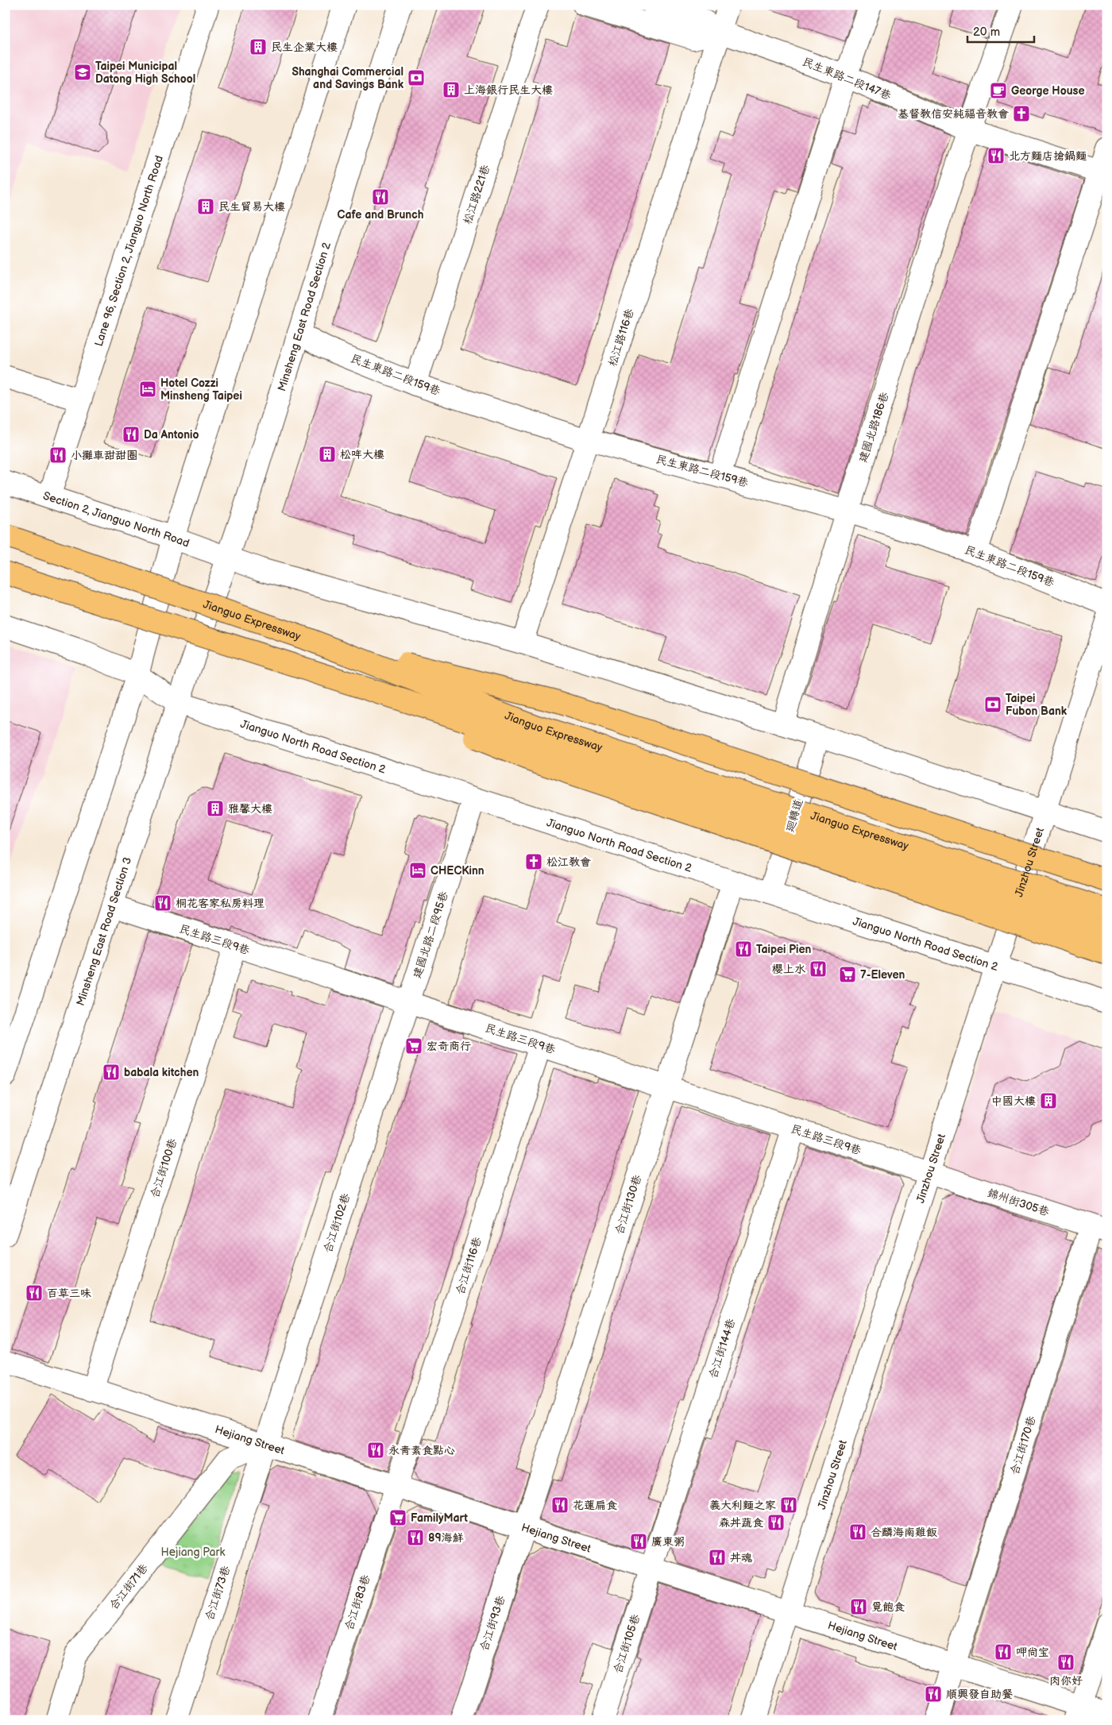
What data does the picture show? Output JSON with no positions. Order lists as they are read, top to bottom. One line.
{"streets":{"highway":["Jianguo Expressway"],"street":["民生東路二段147巷","松江路221巷","Lane 96, Section 2, Jianguo North Road","Minsheng East Road Section 2","松江路116巷","民生東路二段159巷","建國北路186巷","Section 2, Jianguo North Road","Jianguo North Road Section 2","廻轉道","Jinzhou Street","Minsheng East Road Section 3","建國北路二段95巷","民生路三段9巷","合江街100巷","錦州街305巷","合江街130巷","合江街102巷","合江街116巷","合江街144巷","Hejiang Street","合江街170巷","合江街71巷","合江街73巷","合江街83巷","合江街93巷","合江街105巷"]},"crossings":[["民生東路二段147巷","松江路116巷"],["民生東路二段147巷","建國北路186巷"],["松江路221巷","民生東路二段159巷"],["Lane 96, Section 2, Jianguo North Road","Section 2, Jianguo North Road"],["Minsheng East Road Section 2","民生東路二段159巷"],["Minsheng East Road Section 2","Section 2, Jianguo North Road"],["Minsheng East Road Section 2","Minsheng East Road Section 3"],["松江路116巷","民生東路二段159巷"],["民生東路二段159巷","建國北路186巷"],["Jianguo North Road Section 2","廻轉道"],["Jianguo North Road Section 2","Jinzhou Street"],["Jianguo North Road Section 2","Minsheng East Road Section 3"],["Jianguo North Road Section 2","建國北路二段95巷"],["Jianguo North Road Section 2","合江街130巷"],["Jinzhou Street","民生路三段9巷"],["Jinzhou Street","錦州街305巷"],["Jinzhou Street","Hejiang Street"],["Minsheng East Road Section 3","民生路三段9巷"],["建國北路二段95巷","民生路三段9巷"],["建國北路二段95巷","合江街102巷"],["民生路三段9巷","合江街100巷"],["民生路三段9巷","錦州街305巷"],["民生路三段9巷","合江街130巷"],["民生路三段9巷","合江街102巷"],["民生路三段9巷","合江街116巷"],["民生路三段9巷","合江街144巷"],["合江街100巷","Hejiang Street"],["錦州街305巷","合江街170巷"],["合江街130巷","Hejiang Street"],["合江街130巷","合江街93巷"],["合江街102巷","Hejiang Street"],["合江街102巷","合江街71巷"],["合江街102巷","合江街73巷"],["合江街116巷","Hejiang Street"],["合江街116巷","合江街83巷"],["合江街144巷","Hejiang Street"],["合江街144巷","合江街105巷"],["Hejiang Street","合江街170巷"],["Hejiang Street","合江街71巷"],["Hejiang Street","合江街73巷"],["Hejiang Street","合江街83巷"],["Hejiang Street","合江街93巷"],["Hejiang Street","合江街105巷"],["合江街71巷","合江街73巷"]],"parks":["Hejiang Park"],"places":{"building":["民生企業大樓","上海銀行民生大樓","民生貿易大樓","松哖大樓","雅馨大樓","中國大樓"],"school or university":["Taipei Municipal Datong High School"],"bank":["Shanghai Commercial and Savings Bank","Taipei Fubon Bank"],"cafe":["George House"],"church":["基督教信安純福音教會","松江教會"],"restaurant":["北方麵店搶鍋麵","Cafe and Brunch","Da Antonio","小攤車甜甜圈","桐花客家私房料理","Taipei Pien","櫻上水","babala kitchen","百草三味","永青素食點心","花蓮扁食","義大利麵之家","森丼蔬食","合麟海南雞飯","89海鮮","廣東粥","丼魂","覓飽食","呷尚宝","肉你好","順興發自助餐"],"hotel":["Hotel Cozzi Minsheng Taipei","CHECKinn"],"supermarket":["7-Eleven","宏奇商行","FamilyMart"]},"scale_bar":"20 m"}
